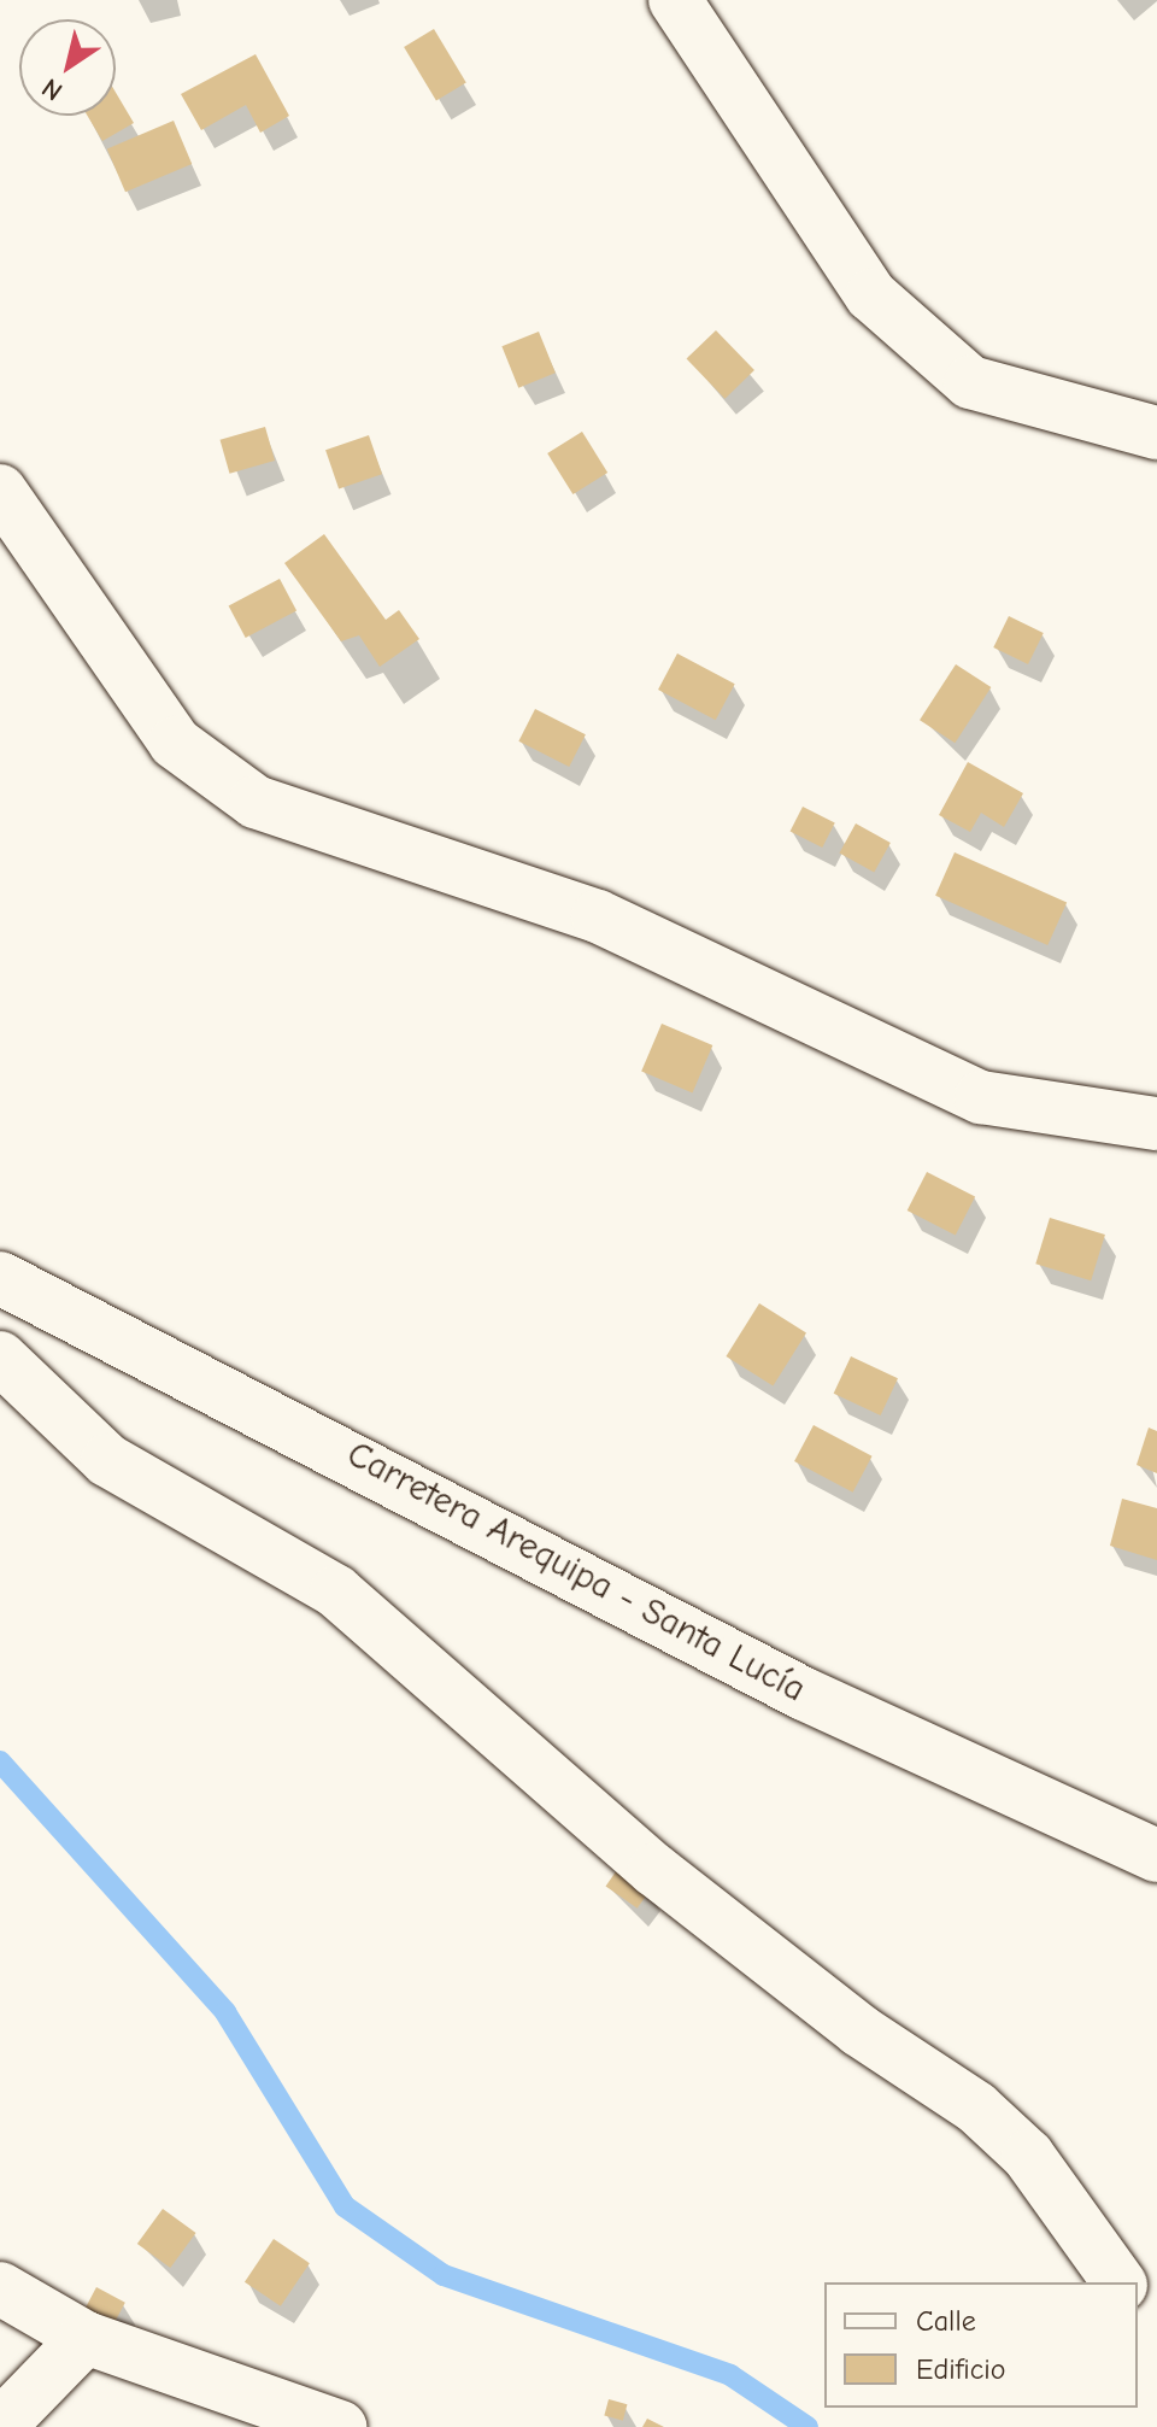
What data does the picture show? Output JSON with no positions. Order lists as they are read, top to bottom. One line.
{"streets":{"street":["Carretera Arequipa - Santa Lucía"]},"legend":["Calle","Edificio"],"north":"bottom left"}
